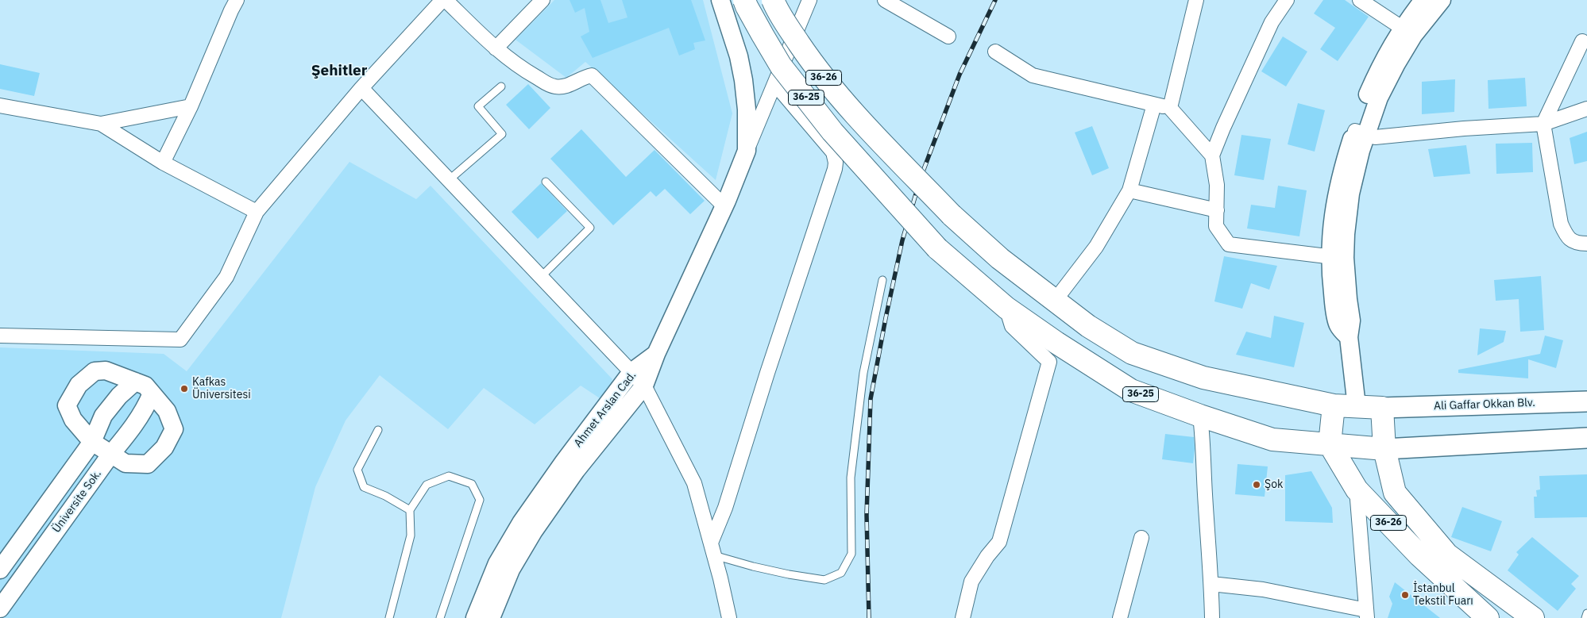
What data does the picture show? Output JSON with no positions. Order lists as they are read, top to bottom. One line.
{"streets":{"main road":["36-26","36-25","Ali Gaffar Okkan Blv."],"street":["Ahmet Arslan Cad.","Üniversite Sok."]},"crossings":[["36-26","36-25"],["36-26","Ali Gaffar Okkan Blv."]],"districts":["Şehitler"],"places":["Kafkas Üniversitesi","Şok","İstanbul Tekstil Fuarı"]}
